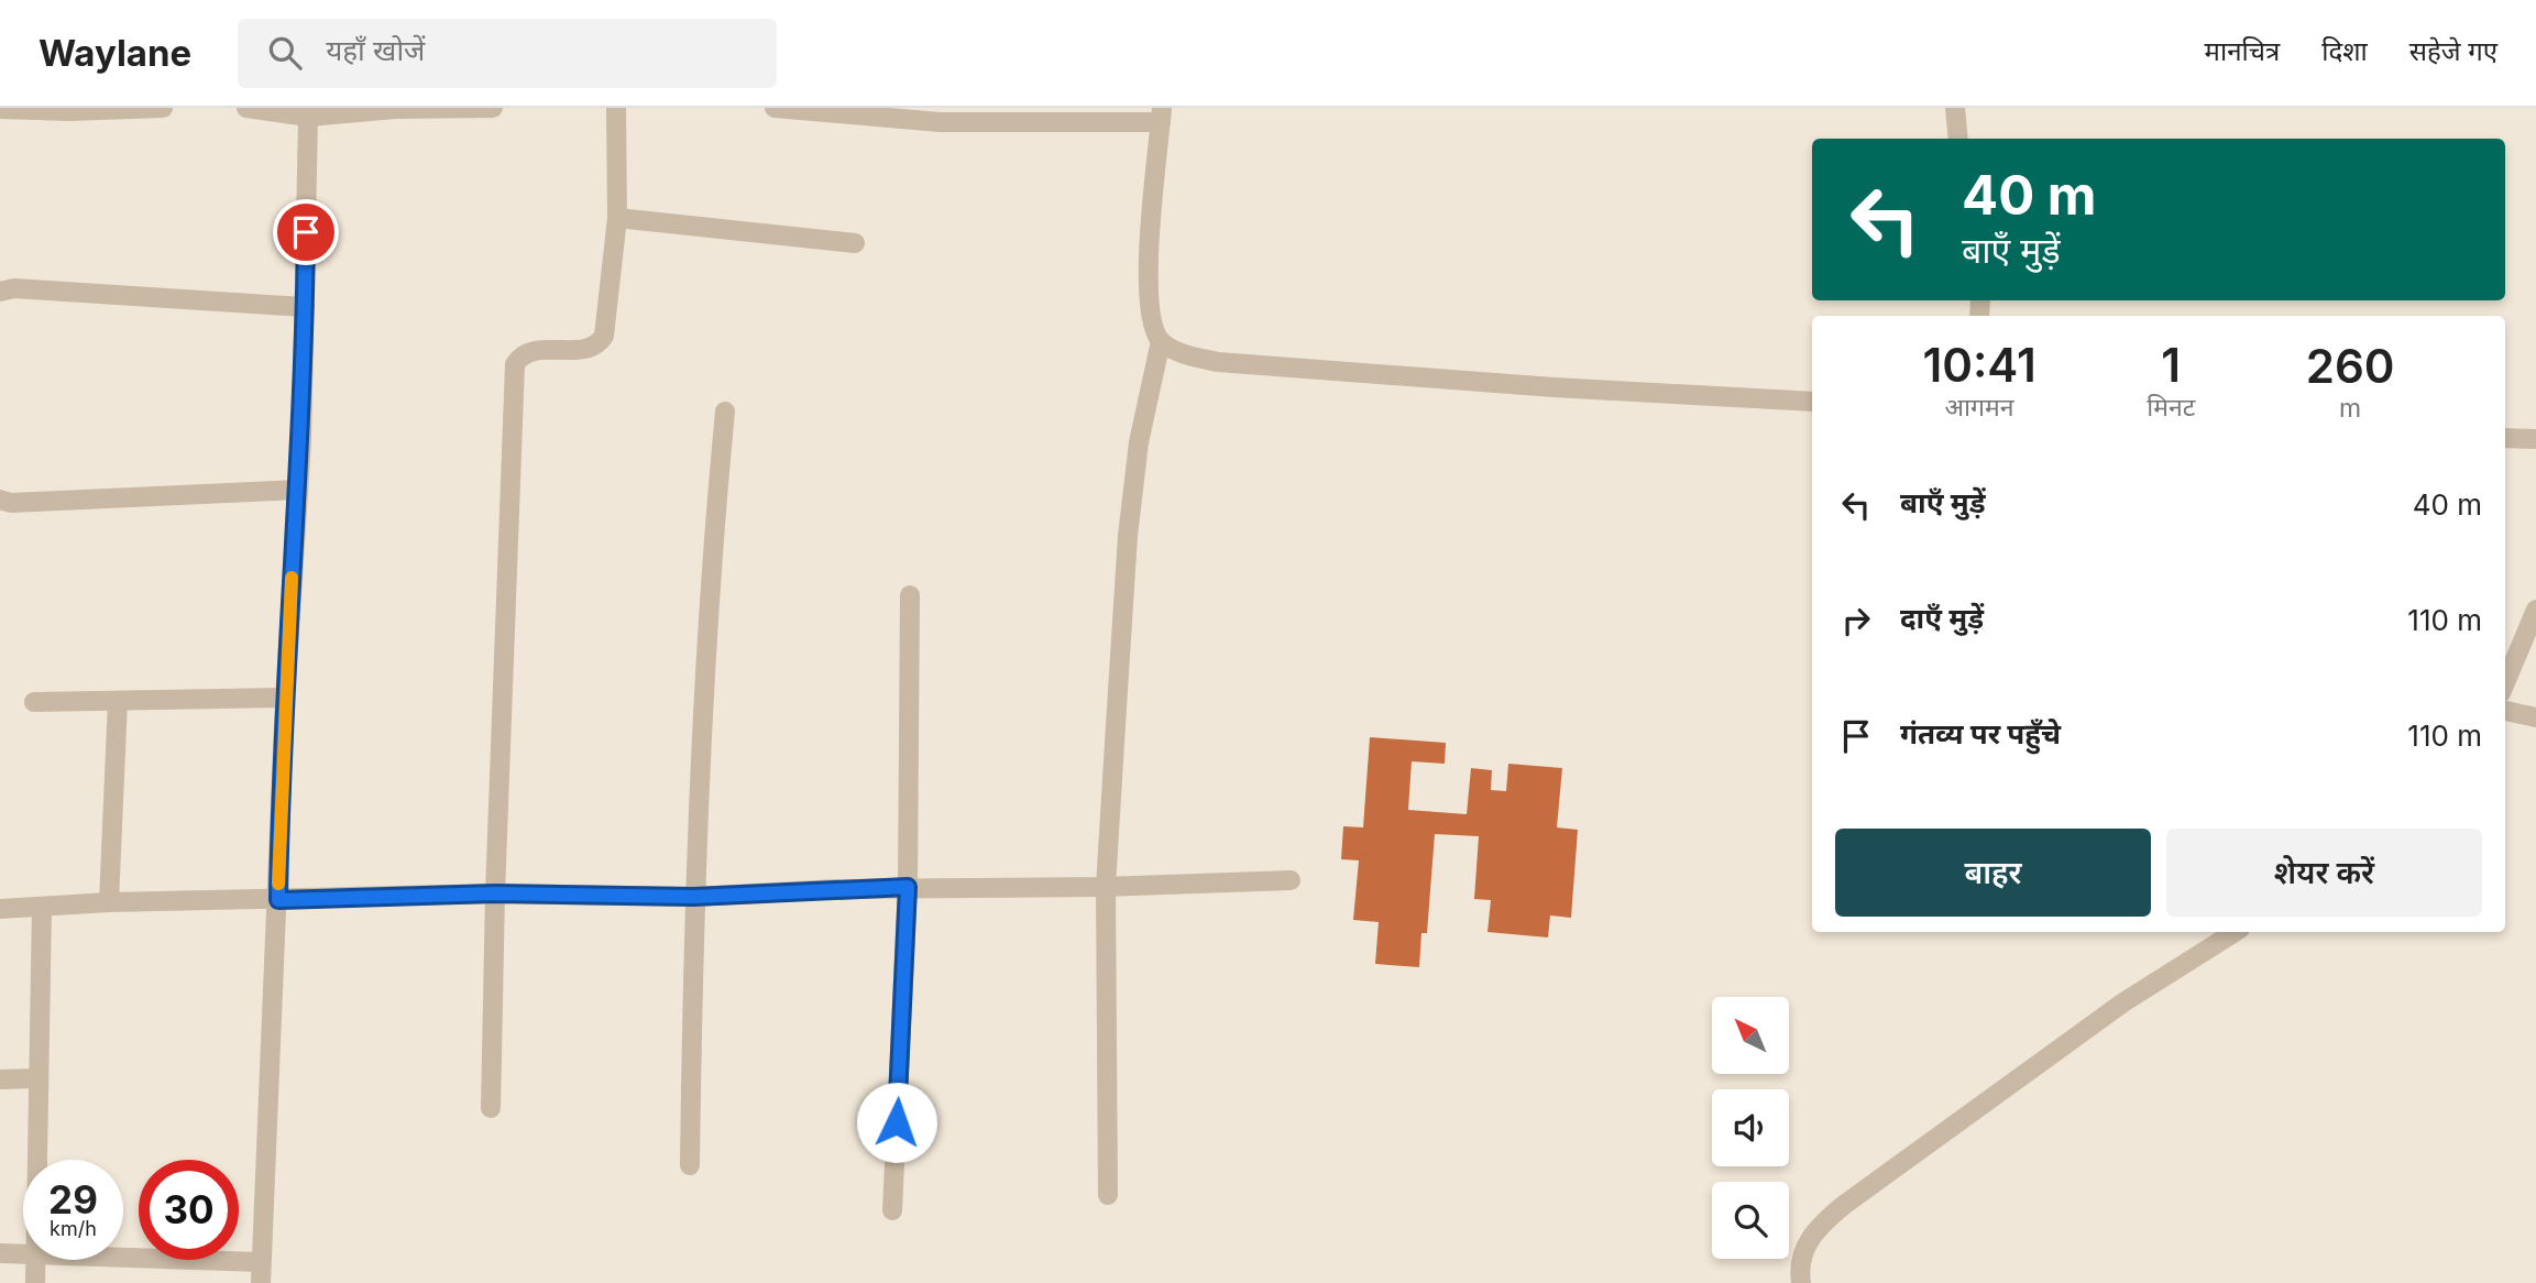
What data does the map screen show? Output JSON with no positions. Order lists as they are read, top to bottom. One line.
{"north":"top left","page":{"header":"Waylane","search":"यहाँ खोजें","nav":["मानचित्र","दिशा","सहेजे गए"],"turn":["40 m","बाएँ मुड़ें"],"eta":["10:41","आगमन","1","मिनट","260","m"],"list":[{"name":"बाएँ मुड़ें","value":"40 m"},{"name":"दाएँ मुड़ें","value":"110 m"},{"name":"गंतव्य पर पहुँचे","value":"110 m"}],"buttons":["बाहर","शेयर करें"],"speed":"29 km/h","limit":"30"}}
